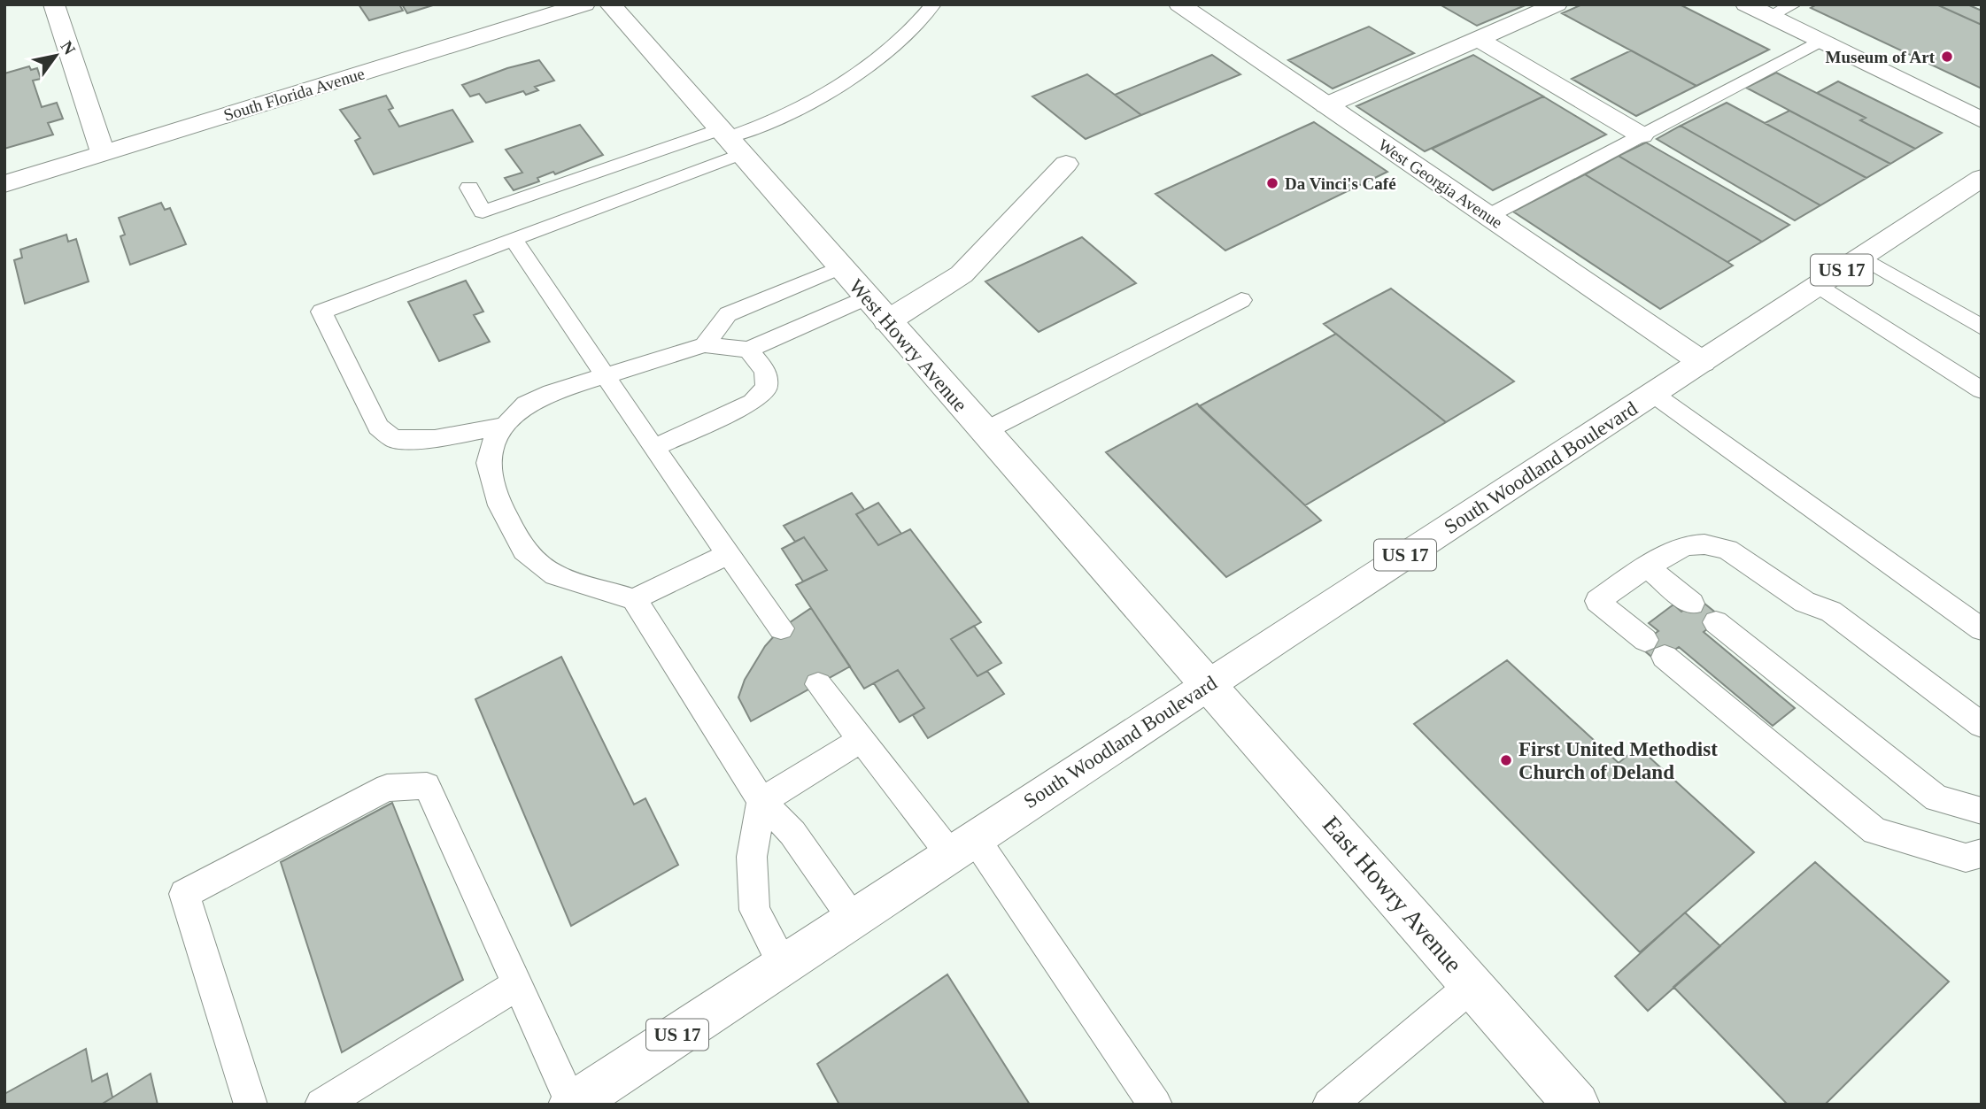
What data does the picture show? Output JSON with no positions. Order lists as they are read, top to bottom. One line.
{"streets":{"street":["South Florida Avenue","West Georgia Avenue","US 17","West Howry Avenue","South Woodland Boulevard","East Howry Avenue"]},"crossings":[["West Georgia Avenue","South Woodland Boulevard"],["US 17","South Woodland Boulevard"],["West Howry Avenue","South Woodland Boulevard"],["West Howry Avenue","East Howry Avenue"],["South Woodland Boulevard","East Howry Avenue"]],"places":["Museum of Art","Da Vinci's Café","First United Methodist Church of Deland"],"north":"top right"}
